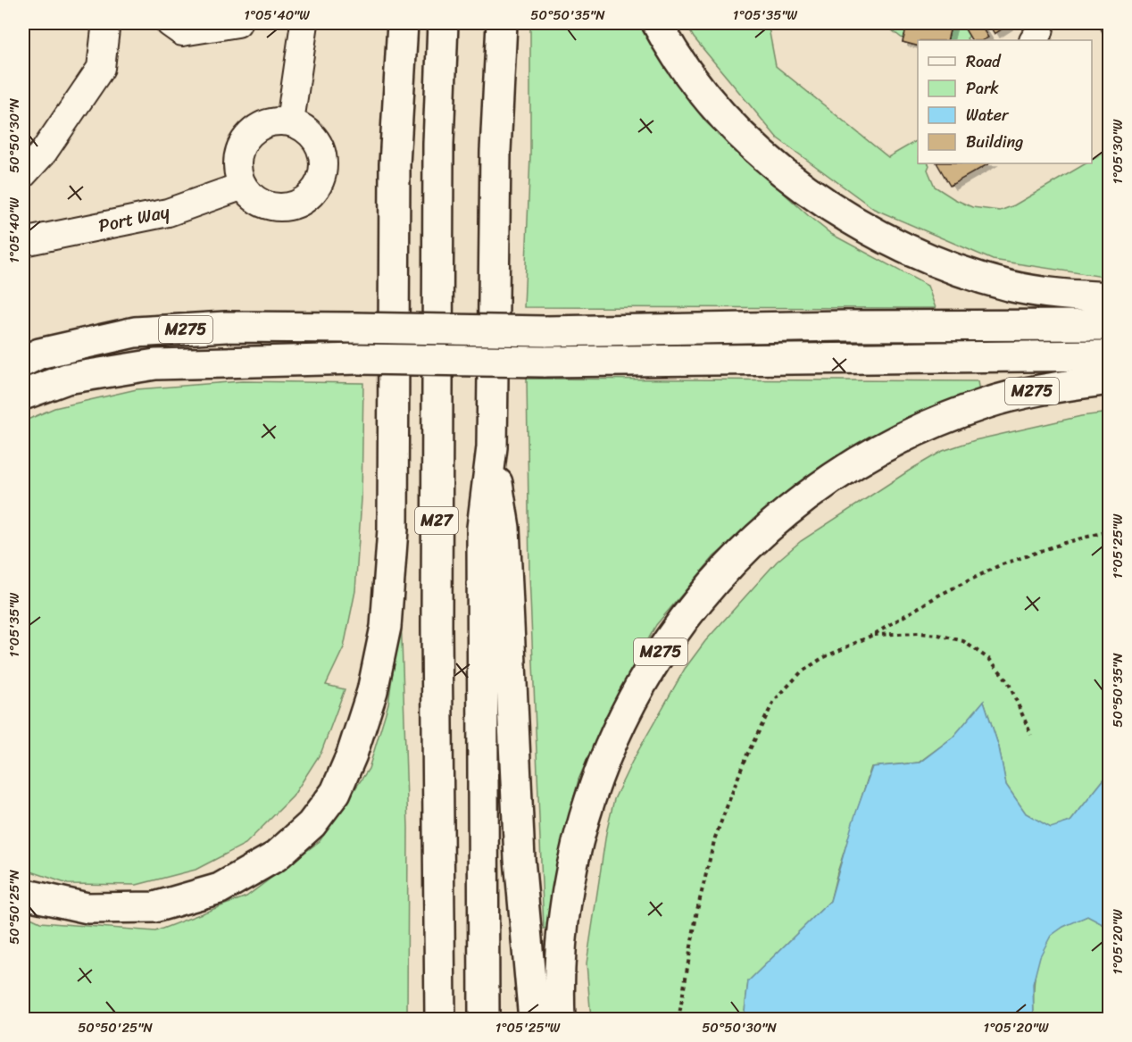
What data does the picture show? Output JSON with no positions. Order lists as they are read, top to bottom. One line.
{"streets":{"highway":["M275","M27"],"street":["Port Way"]},"legend":["Road","Park","Water","Building"],"coordinates":["1°05'40\"W","50°50'35\"N","1°05'35\"W","50°50'30\"N","1°05'30\"W","1°05'25\"W","50°50'25\"N","1°05'20\"W"]}
